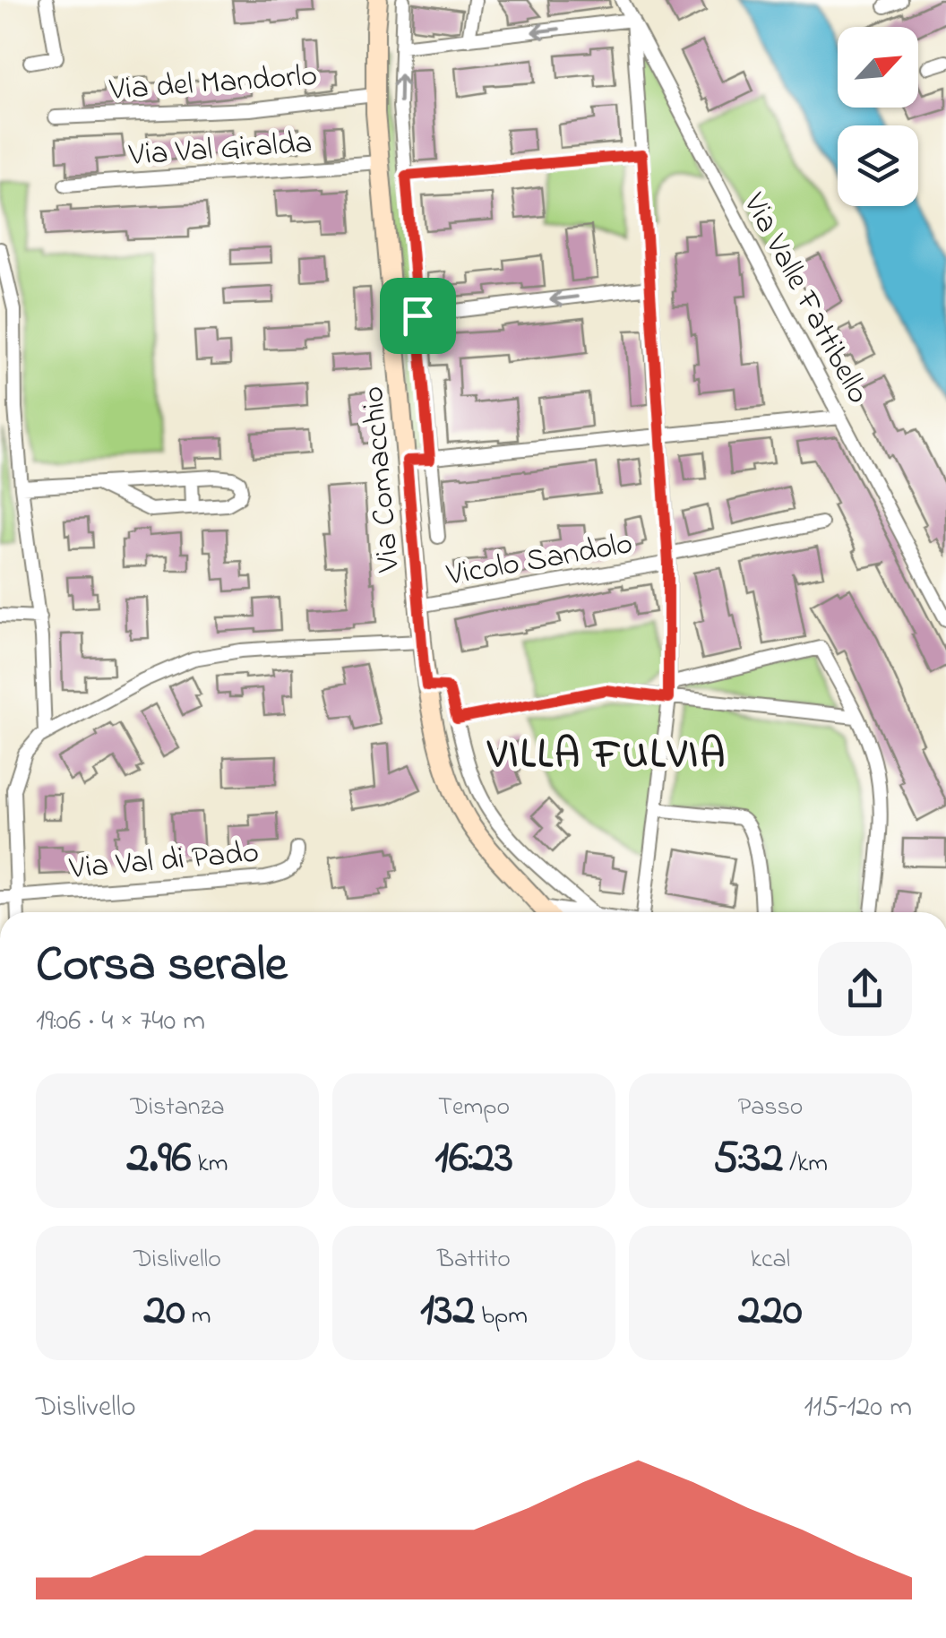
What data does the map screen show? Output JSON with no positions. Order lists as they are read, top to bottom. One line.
{"streets":{"main road":["Via Comacchio"],"street":["Via del Mandorlo","Via Val Giralda","Via Valle Fattibello","Vicolo Sandolo","Via Val di Pado"]},"crossings":[["Via del Mandorlo","Via Comacchio"],["Via Val Giralda","Via Comacchio"],["Via Comacchio","Vicolo Sandolo"]],"districts":["VILLA FULVIA"],"north":"top right","page":{"heading":["Corsa serale","19:06 · 4 × 740 m"],"stats":[["Distanza","2.96 km"],["Tempo","16:23"],["Passo","5:32 /km"],["Dislivello","20 m"],["Battito","132 bpm"],["kcal","220"]],"chart":["Dislivello","115–120 m"]}}
